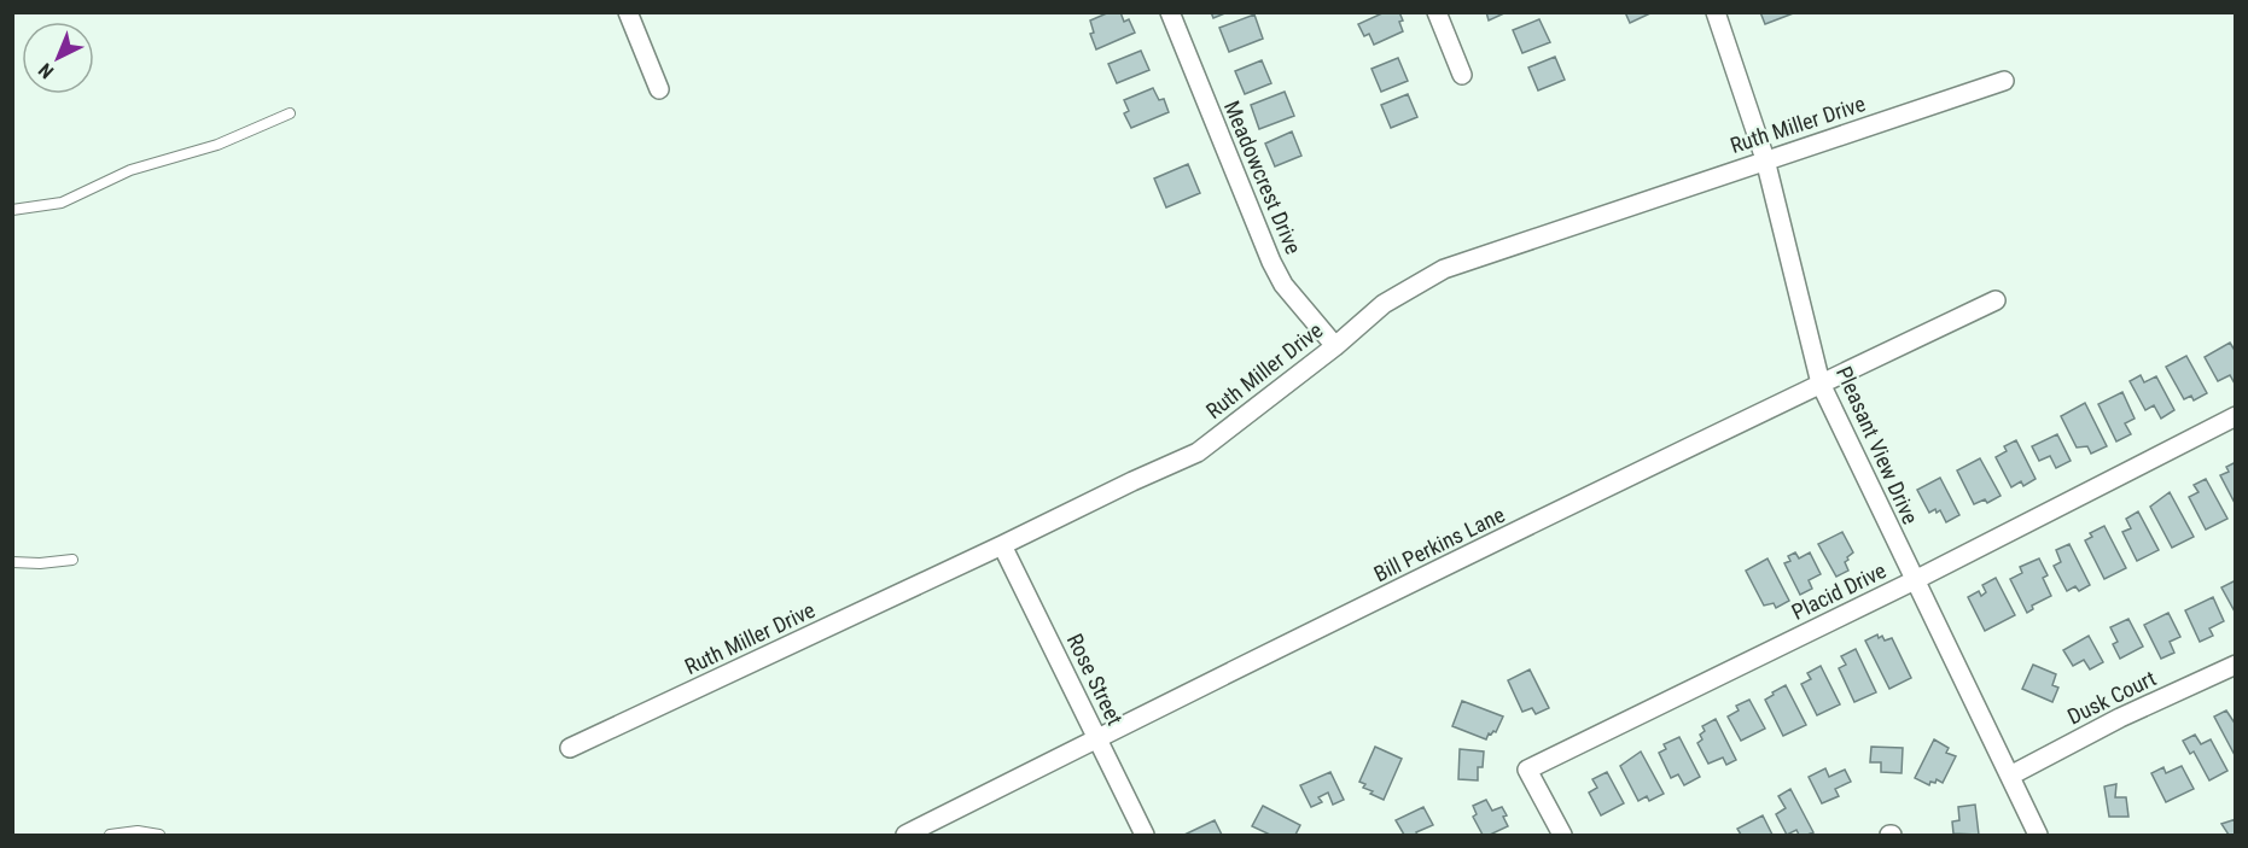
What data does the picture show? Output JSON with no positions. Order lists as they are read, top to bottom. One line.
{"streets":{"street":["Ruth Miller Drive","Meadowcrest Drive","Pleasant View Drive","Bill Perkins Lane","Placid Drive","Rose Street","Dusk Court"]},"crossings":[["Ruth Miller Drive","Meadowcrest Drive"],["Ruth Miller Drive","Pleasant View Drive"],["Ruth Miller Drive","Rose Street"],["Pleasant View Drive","Bill Perkins Lane"],["Pleasant View Drive","Placid Drive"],["Pleasant View Drive","Dusk Court"],["Bill Perkins Lane","Rose Street"]],"north":"bottom left"}
